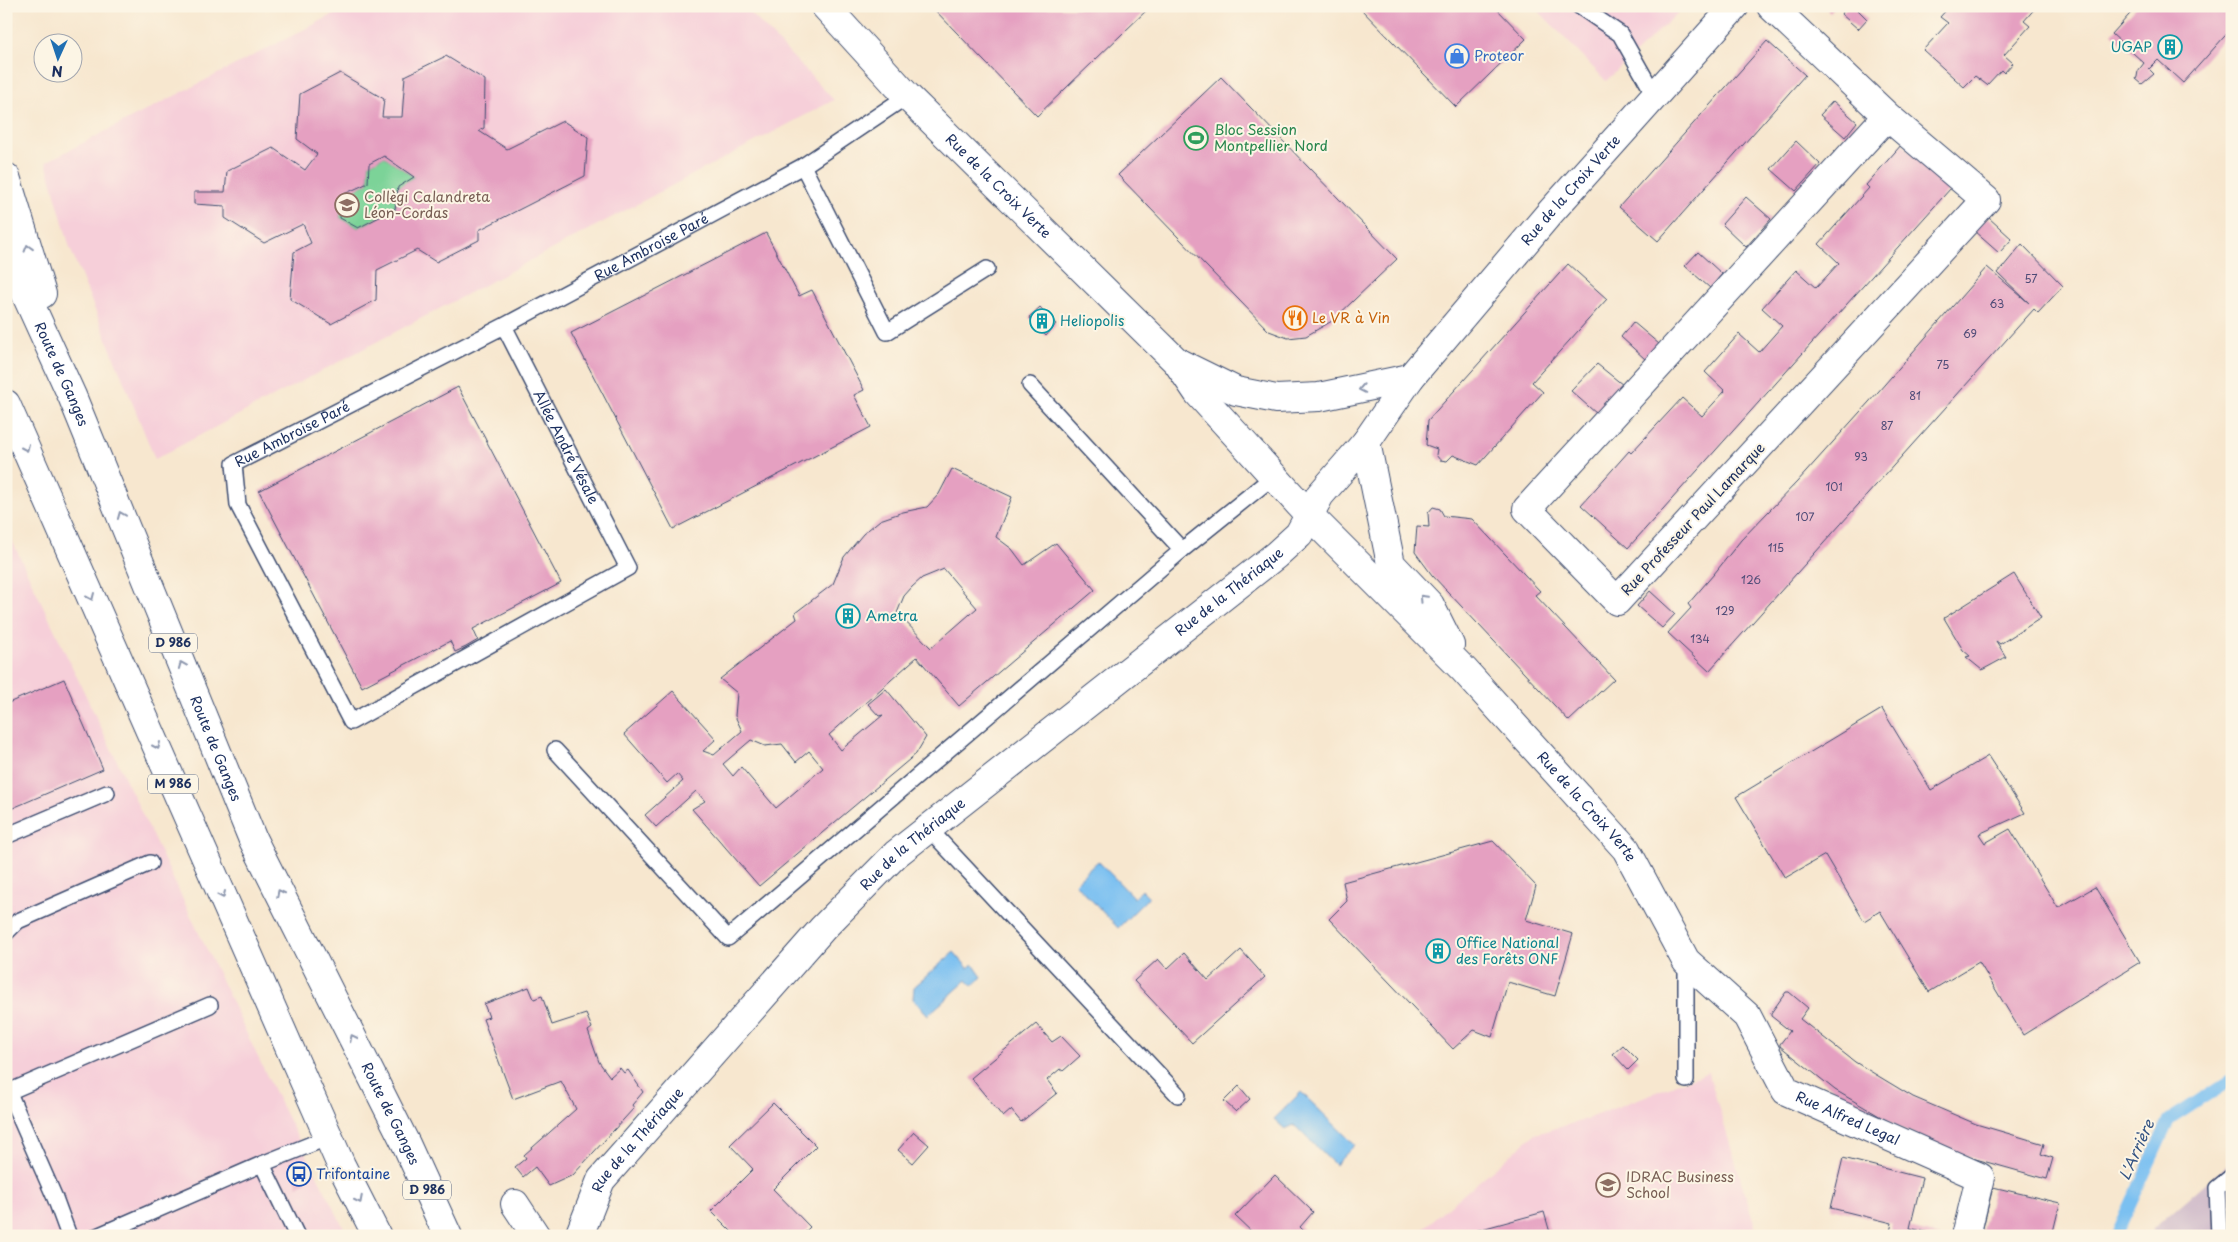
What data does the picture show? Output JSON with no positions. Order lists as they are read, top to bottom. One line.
{"streets":{"street":["Rue de la Croix Verte","Route de Ganges","Rue Professeur Paul Lamarque","Rue de la Thériaque","D 986","M 986","Rue Alfred Legal"],"lane":["Rue Ambroise Paré","Allée André Vésale"]},"crossings":[["Rue de la Croix Verte","Rue Ambroise Paré"],["Rue de la Croix Verte","Rue de la Thériaque"],["Rue de la Croix Verte","Rue Alfred Legal"],["Rue Ambroise Paré","Allée André Vésale"]],"water":["L'Arrière"],"places":{"building":["UGAP","Heliopolis","Ametra","Office National des Forêts ONF"],"shop":["Proteor"],"sports":["Bloc Session Montpellier Nord"],"school or university":["Collègi Calandreta Léon-Cordas","IDRAC Business School"],"restaurant":["Le VR à Vin"],"bus stop":["Trifontaine"]},"house_numbers":["57","63","69","75","81","87","93","101","107","115","126","129","134"],"north":"bottom"}
